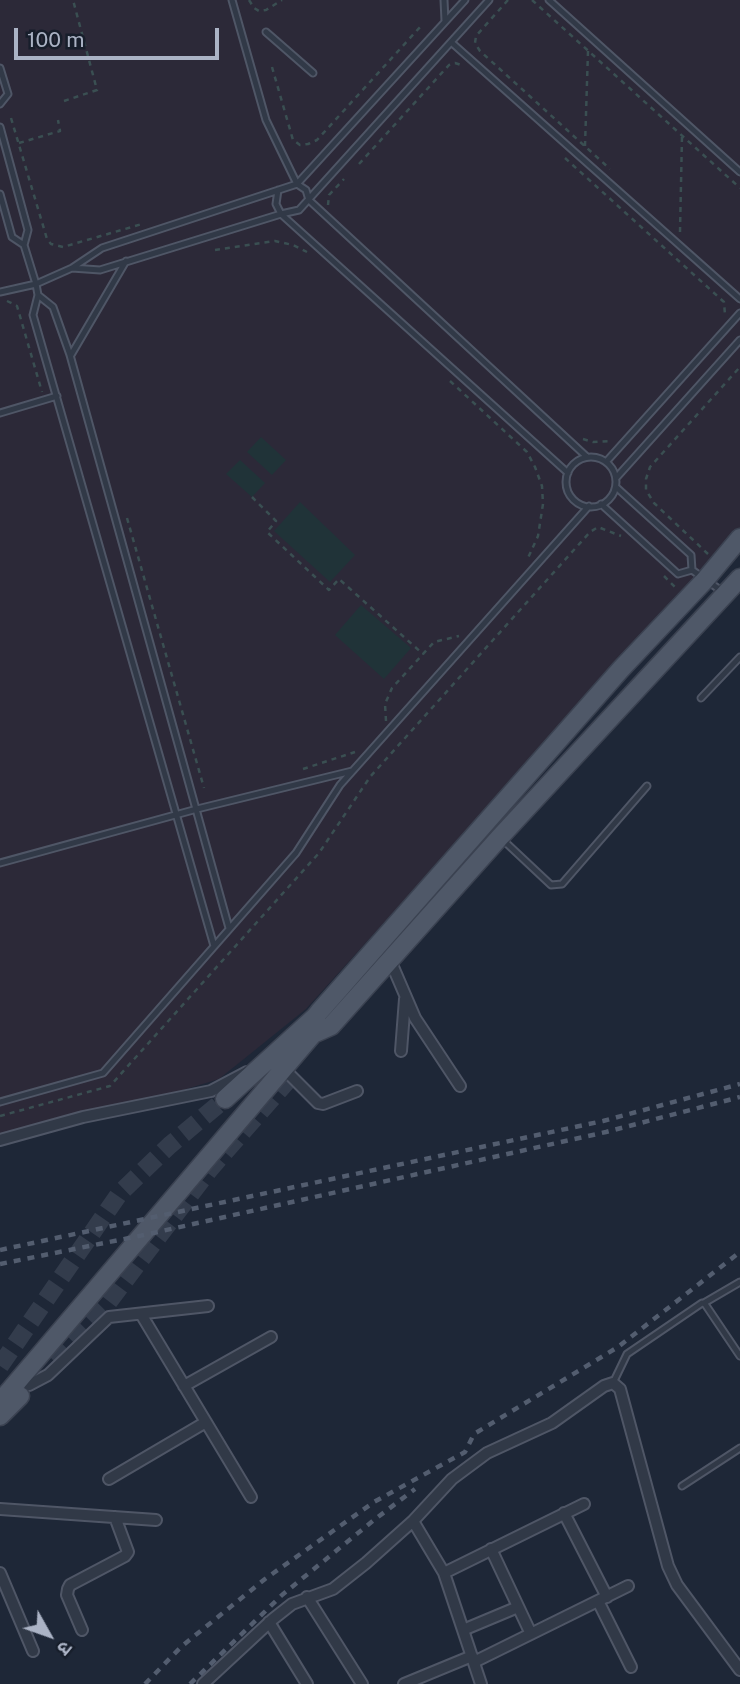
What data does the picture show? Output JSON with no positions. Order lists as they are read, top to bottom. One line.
{"scale_bar":"100 m","north":"bottom right"}
